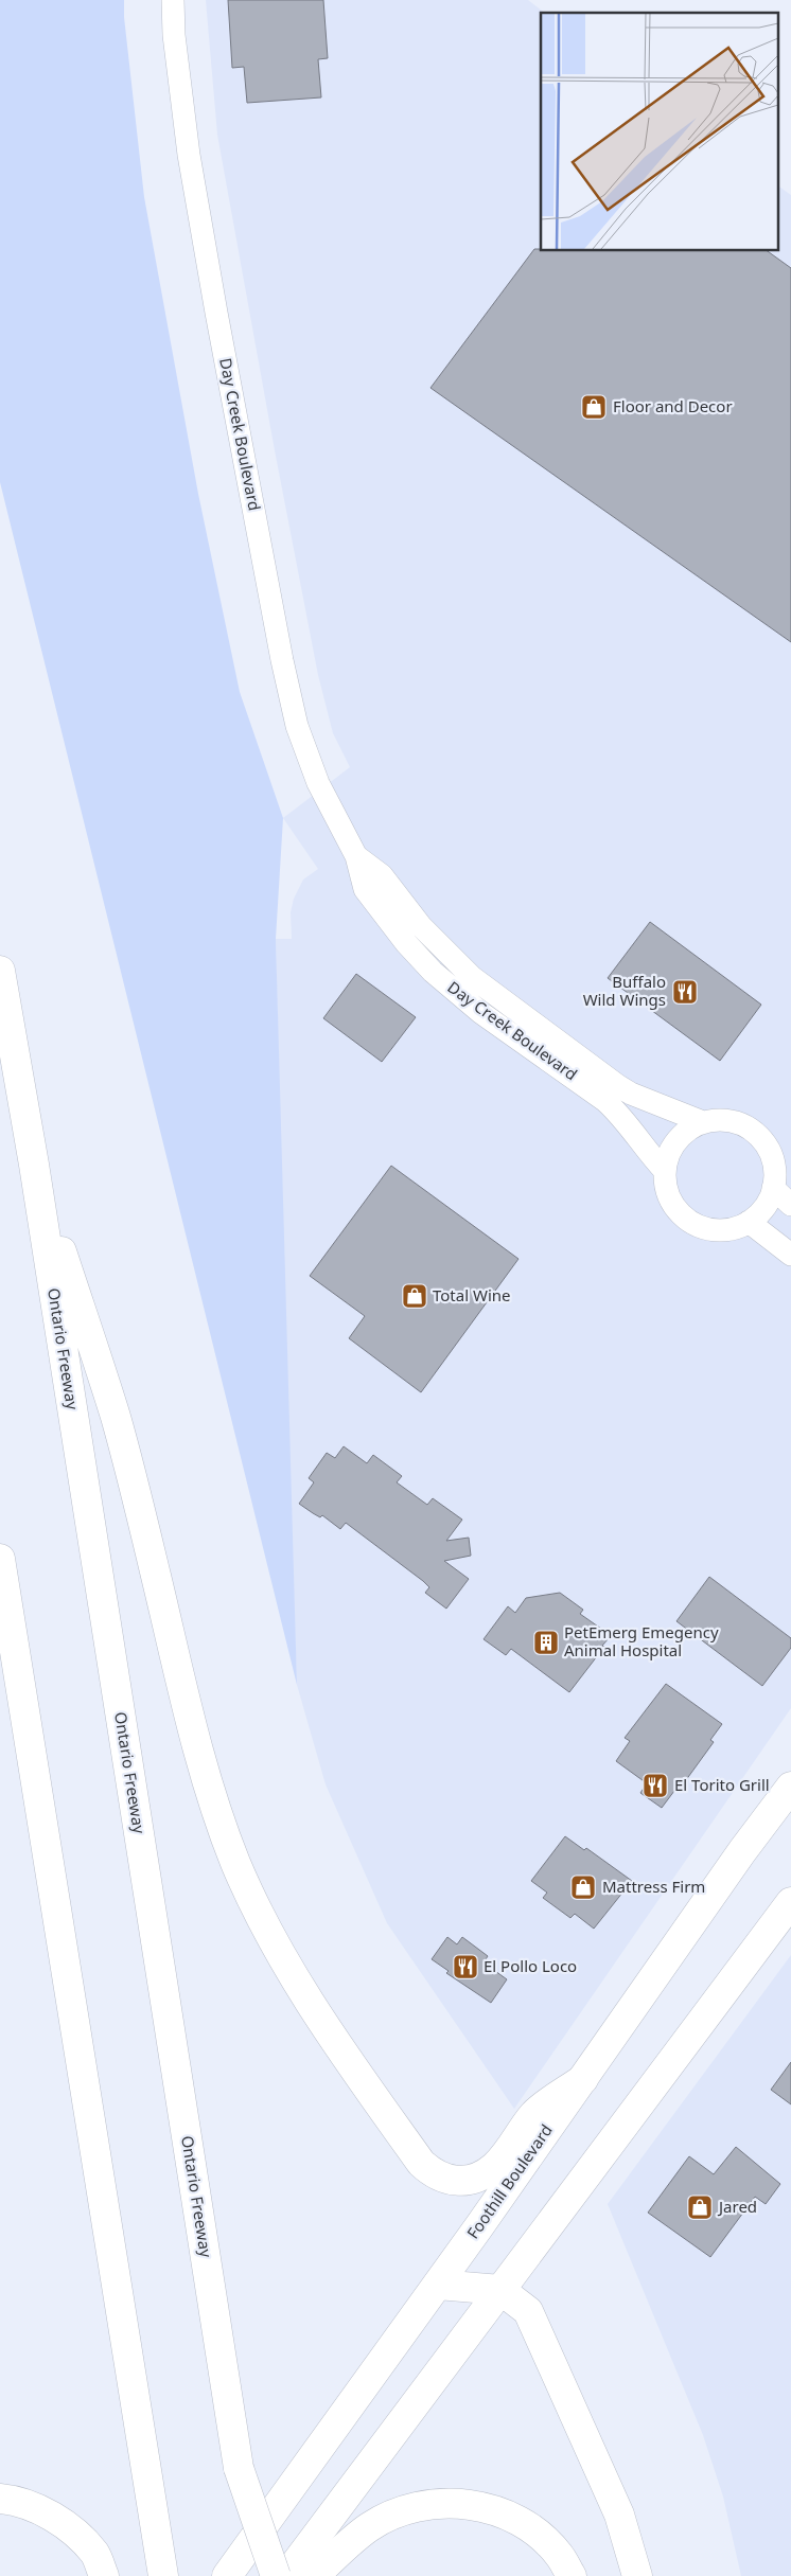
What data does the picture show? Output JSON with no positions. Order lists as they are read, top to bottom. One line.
{"streets":{"main road":["Ontario Freeway","Foothill Boulevard"],"street":["Day Creek Boulevard"]},"places":{"shop":["Floor and Decor","Total Wine","Mattress Firm","Jared"],"restaurant":["Buffalo Wild Wings","El Torito Grill","El Pollo Loco"],"building":["PetEmerg Emegency Animal Hospital"]}}
